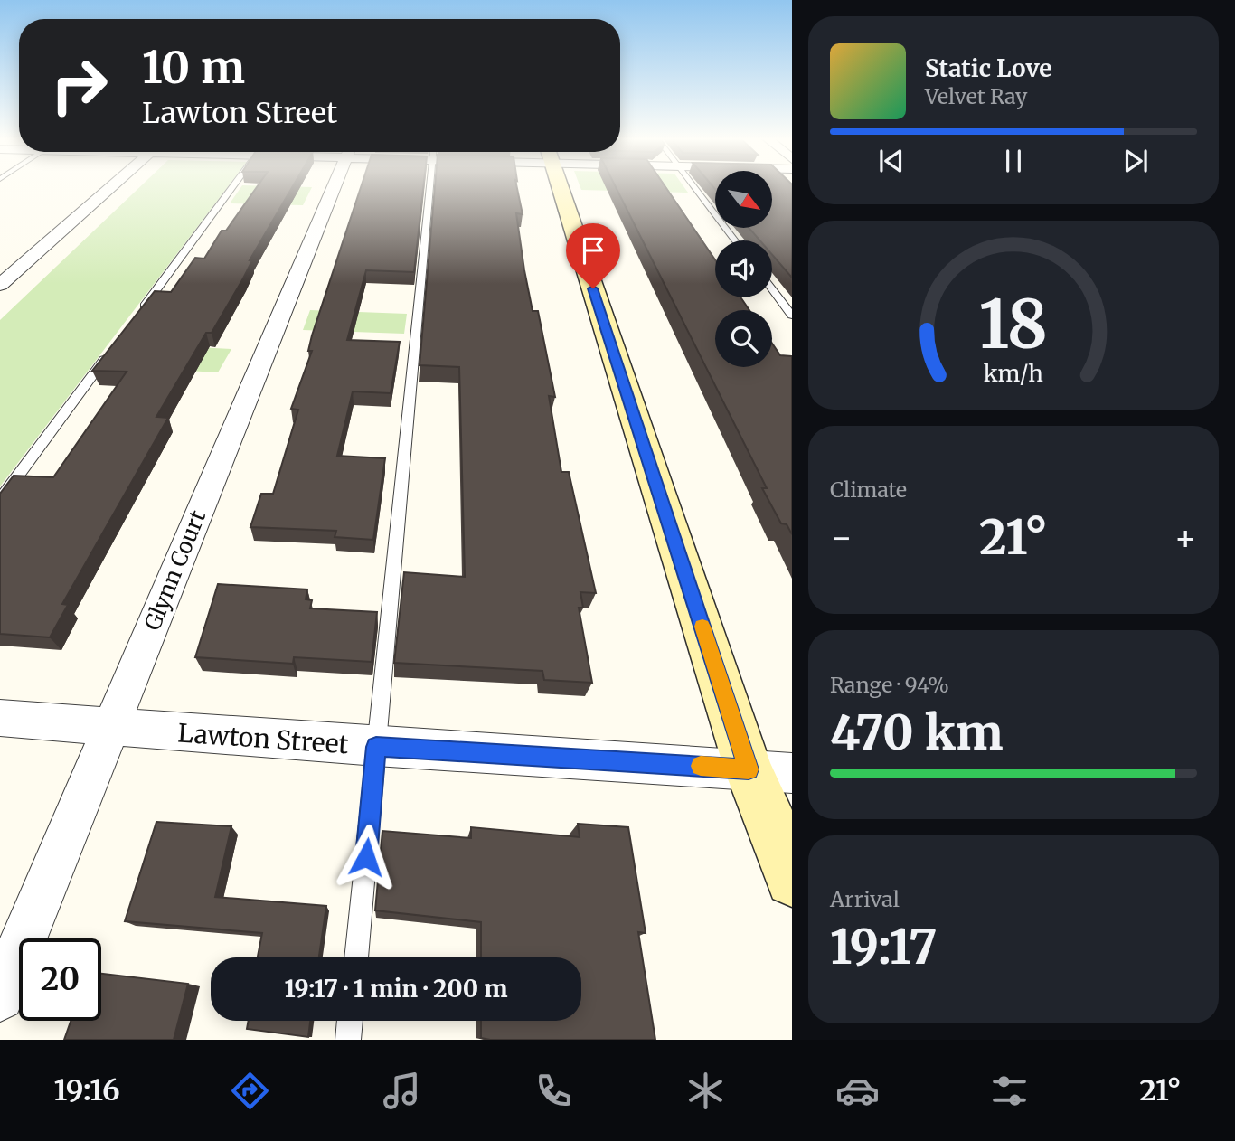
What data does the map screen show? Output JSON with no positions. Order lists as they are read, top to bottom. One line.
{"streets":{"street":["Glynn Court","Lawton Street"]},"crossings":[["Glynn Court","Lawton Street"]],"north":"bottom right","page":{"turn":["10 m","Lawton Street"],"song":["Static Love","Velvet Ray"],"tile":["Climate",["Range · 94%","470 km"],["Arrival","19:17"]],"heat":["−","21°","+"],"limit":"20","trip":"19:17 · 1 min · 200 m","tabs":["19:16","21°"],"gauge":["18","km/h"]}}
